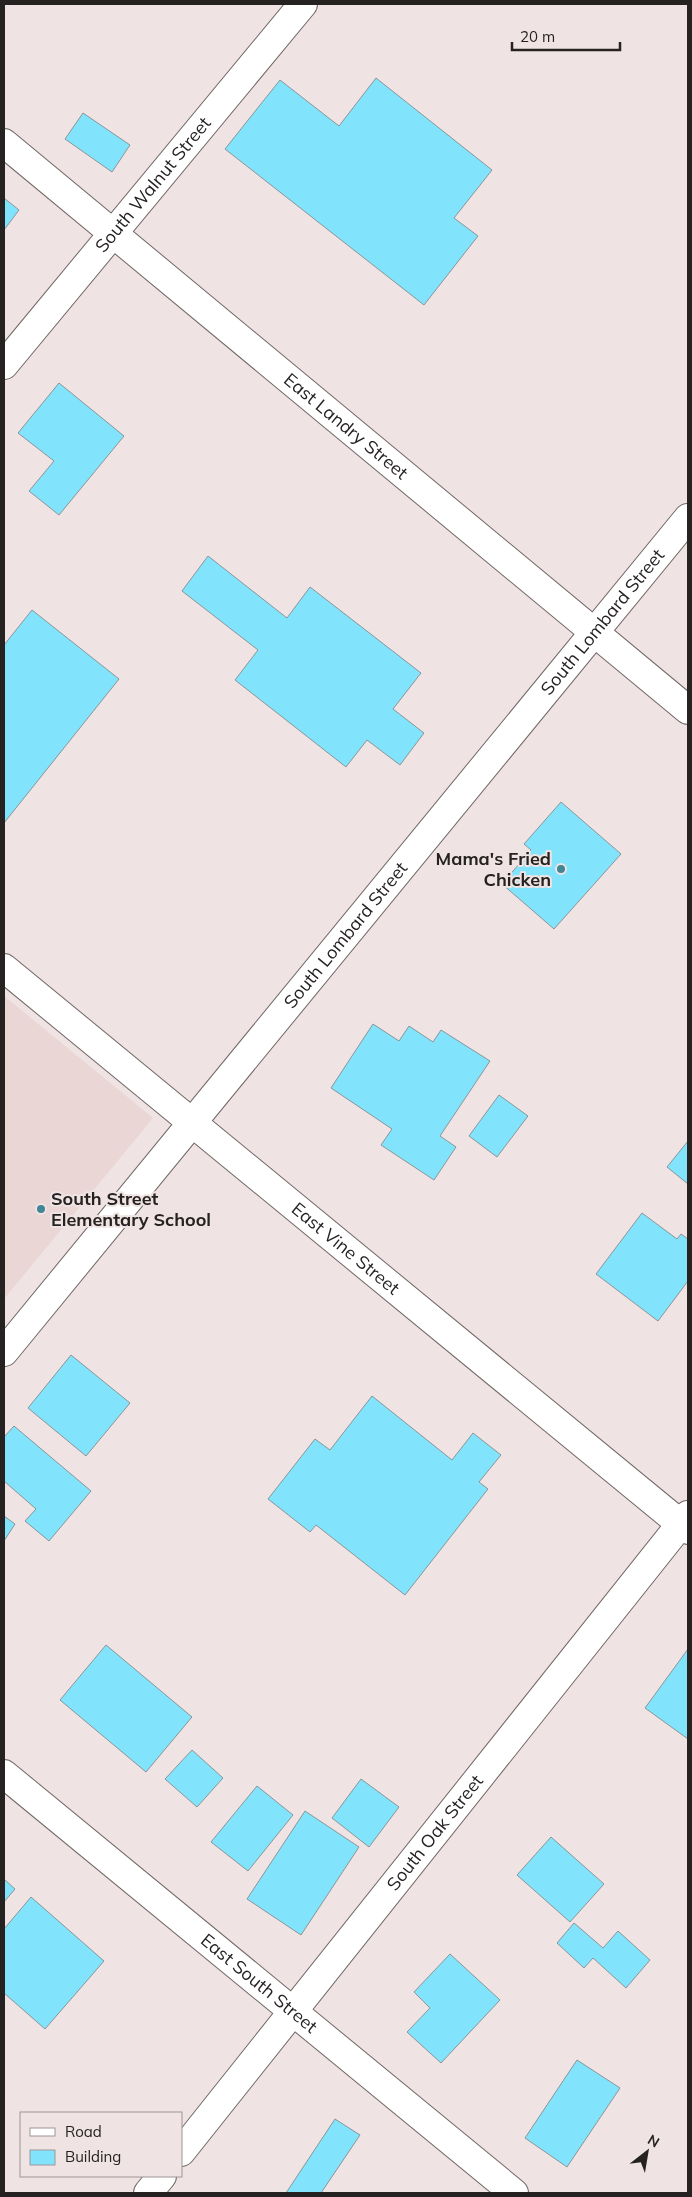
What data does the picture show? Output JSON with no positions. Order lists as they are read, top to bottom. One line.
{"streets":{"main road":["South Walnut Street","East Landry Street","South Lombard Street","East Vine Street","South Oak Street","East South Street"]},"crossings":[["South Walnut Street","East Landry Street"],["East Landry Street","South Lombard Street"],["South Lombard Street","East Vine Street"],["East Vine Street","South Oak Street"],["South Oak Street","East South Street"]],"places":["Mama's Fried Chicken","South Street Elementary School"],"legend":["Road","Building"],"scale_bar":"20 m","north":"top right"}
